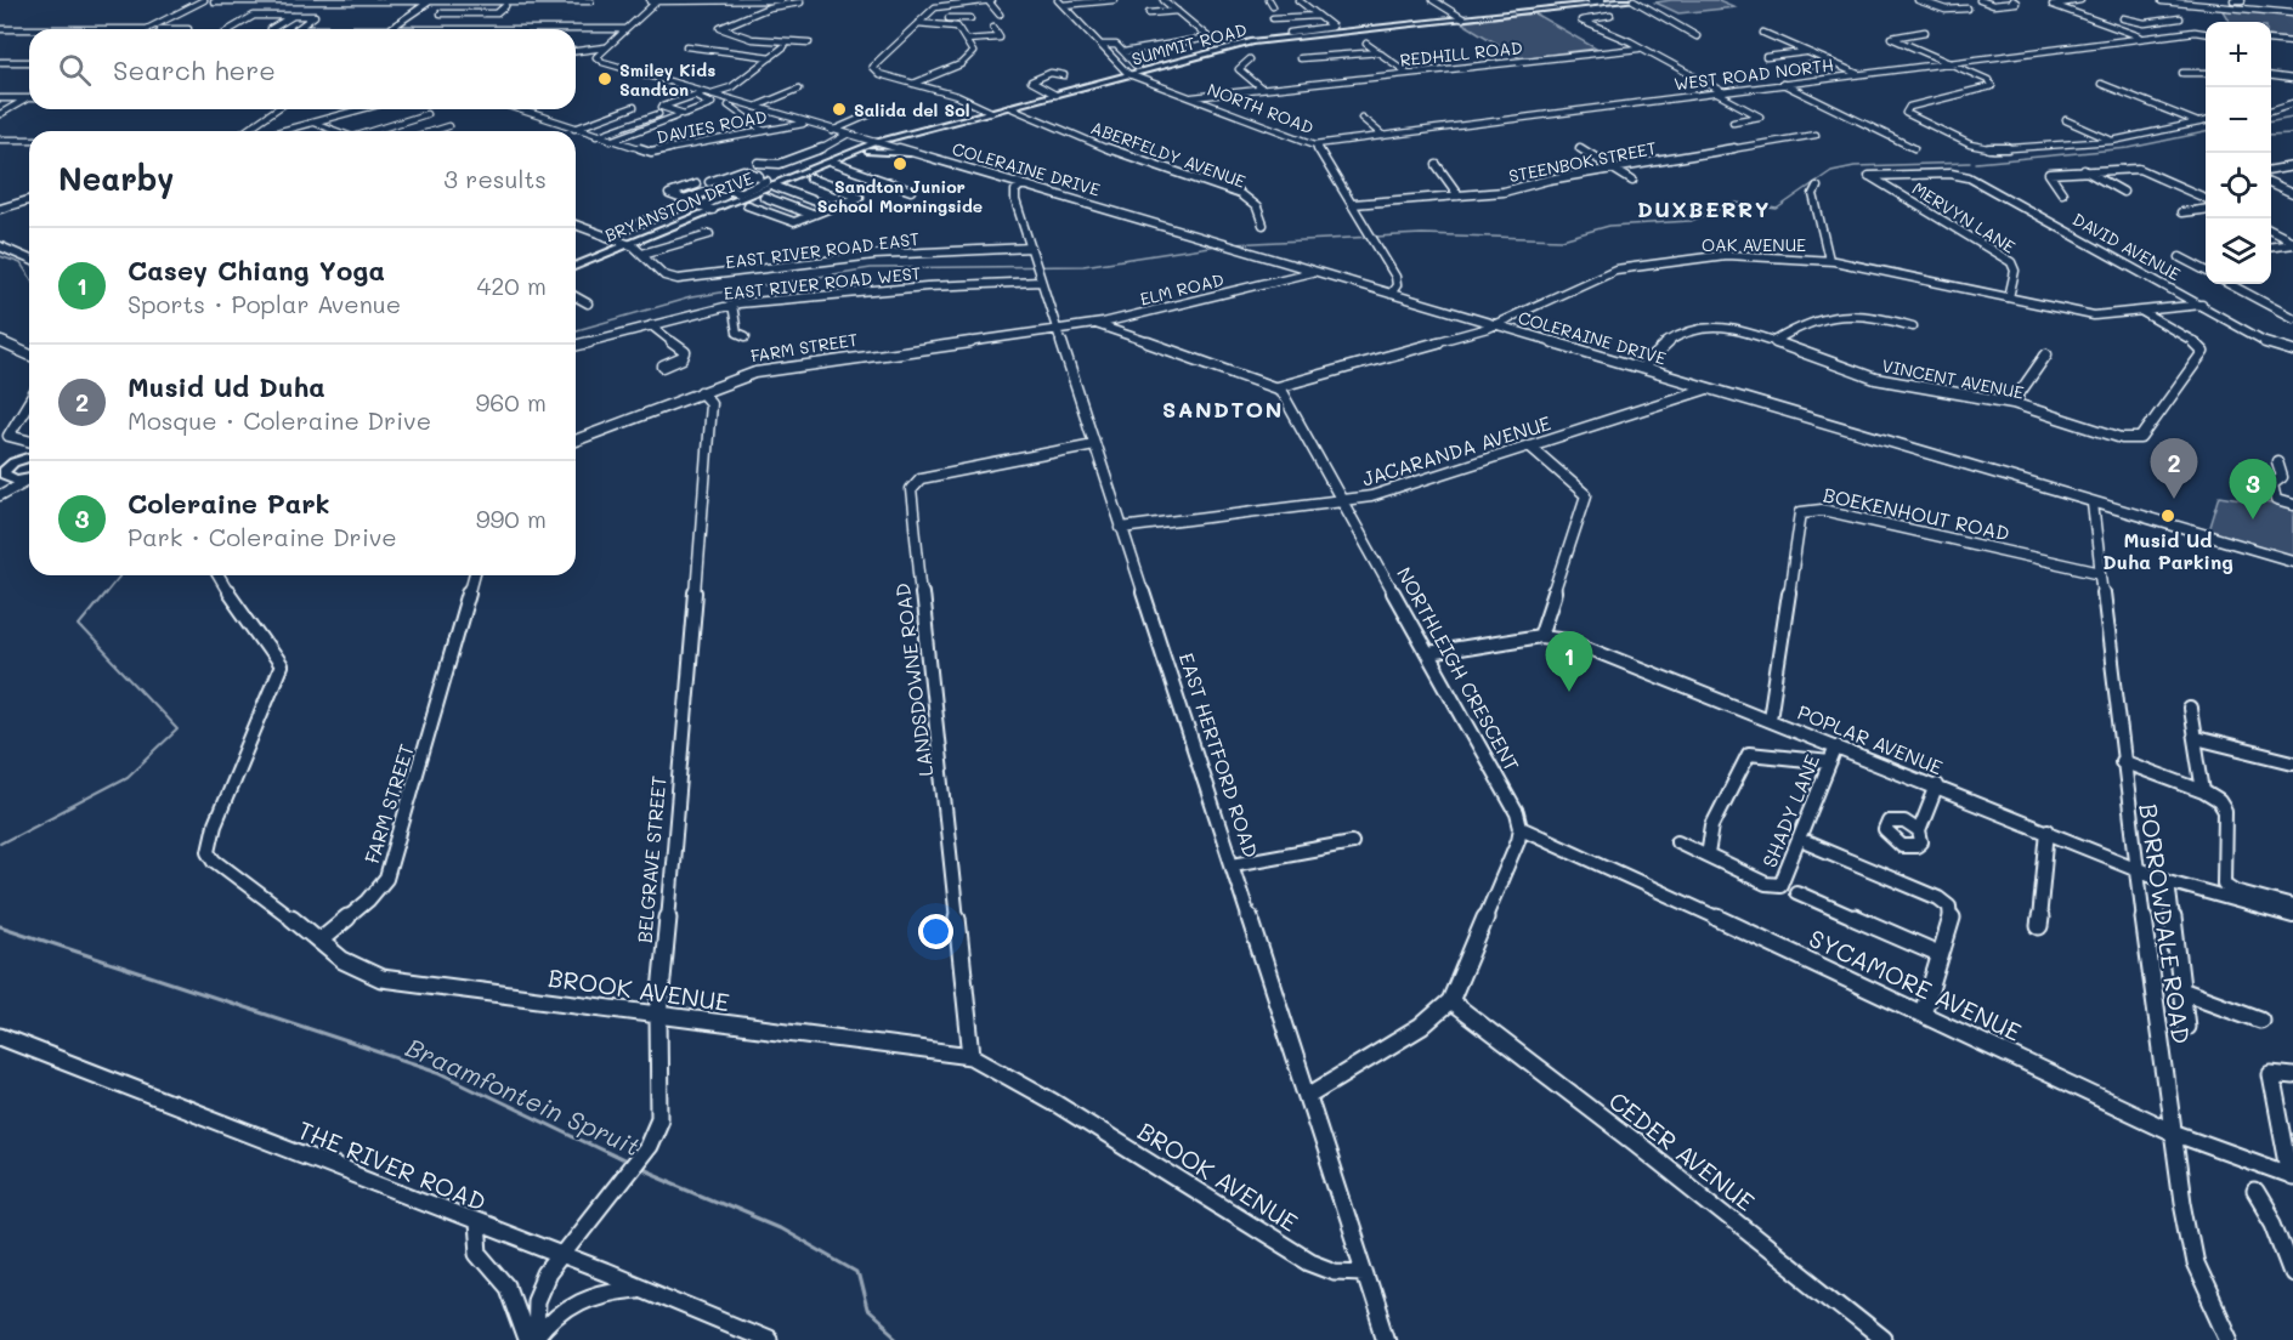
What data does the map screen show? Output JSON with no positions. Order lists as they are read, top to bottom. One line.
{"streets":{"main road":["SUMMIT ROAD","BRYANSTON DRIVE"],"street":["REDHILL ROAD","WEST ROAD NORTH","NORTH ROAD","DAVIES ROAD","ABERFELDY AVENUE","STEENBOK STREET","COLERAINE DRIVE","MERVYN LANE","OAK AVENUE","DAVID AVENUE","EAST RIVER ROAD EAST","EAST RIVER ROAD WEST","ELM ROAD","FARM STREET","VINCENT AVENUE","JACARANDA AVENUE","BOEKENHOUT ROAD","NORTHLEIGH CRESCENT","LANDSDOWNE ROAD","POPLAR AVENUE","EAST HERTFORD ROAD","SHADY LANE","BELGRAVE STREET","BORROWDALE ROAD","SYCAMORE AVENUE","BROOK AVENUE","CEDER AVENUE","THE RIVER ROAD"]},"crossings":[["SUMMIT ROAD","NORTH ROAD"],["SUMMIT ROAD","ABERFELDY AVENUE"],["SUMMIT ROAD","COLERAINE DRIVE"],["SUMMIT ROAD","BRYANSTON DRIVE"],["REDHILL ROAD","NORTH ROAD"],["WEST ROAD NORTH","NORTH ROAD"],["NORTH ROAD","STEENBOK STREET"],["NORTH ROAD","COLERAINE DRIVE"],["DAVIES ROAD","COLERAINE DRIVE"],["COLERAINE DRIVE","BRYANSTON DRIVE"],["COLERAINE DRIVE","OAK AVENUE"],["COLERAINE DRIVE","ELM ROAD"],["COLERAINE DRIVE","VINCENT AVENUE"],["COLERAINE DRIVE","JACARANDA AVENUE"],["COLERAINE DRIVE","EAST HERTFORD ROAD"],["COLERAINE DRIVE","BORROWDALE ROAD"],["BRYANSTON DRIVE","EAST RIVER ROAD EAST"],["MERVYN LANE","OAK AVENUE"],["MERVYN LANE","DAVID AVENUE"],["OAK AVENUE","DAVID AVENUE"],["OAK AVENUE","VINCENT AVENUE"],["OAK AVENUE","NORTHLEIGH CRESCENT"],["EAST RIVER ROAD EAST","EAST HERTFORD ROAD"],["EAST RIVER ROAD WEST","EAST HERTFORD ROAD"],["ELM ROAD","FARM STREET"],["ELM ROAD","EAST HERTFORD ROAD"],["FARM STREET","EAST HERTFORD ROAD"],["FARM STREET","BROOK AVENUE"],["JACARANDA AVENUE","NORTHLEIGH CRESCENT"],["JACARANDA AVENUE","EAST HERTFORD ROAD"],["BOEKENHOUT ROAD","POPLAR AVENUE"],["BOEKENHOUT ROAD","BORROWDALE ROAD"],["NORTHLEIGH CRESCENT","POPLAR AVENUE"],["NORTHLEIGH CRESCENT","SYCAMORE AVENUE"],["LANDSDOWNE ROAD","EAST HERTFORD ROAD"],["LANDSDOWNE ROAD","BROOK AVENUE"],["POPLAR AVENUE","SHADY LANE"],["POPLAR AVENUE","BORROWDALE ROAD"],["EAST HERTFORD ROAD","BROOK AVENUE"],["BELGRAVE STREET","BROOK AVENUE"],["BELGRAVE STREET","THE RIVER ROAD"],["BORROWDALE ROAD","SYCAMORE AVENUE"]],"districts":["DUXBERRY","SANDTON"],"water":["Braamfontein Spruit"],"places":["Smiley Kids Sandton","Salida del Sol","Sandton Junior School Morningside","Musid Ud Duha Parking"],"page":{"map_buttons":["+","−"],"search":"Search here","heading":["Nearby","3 results"],"list":[{"mark":"1","name":"Casey Chiang Yoga","note":"Sports · Poplar Avenue","value":"420 m"},{"mark":"2","name":"Musid Ud Duha","note":"Mosque · Coleraine Drive","value":"960 m"},{"mark":"3","name":"Coleraine Park","note":"Park · Coleraine Drive","value":"990 m"}],"pins":["2","3","1"]}}
